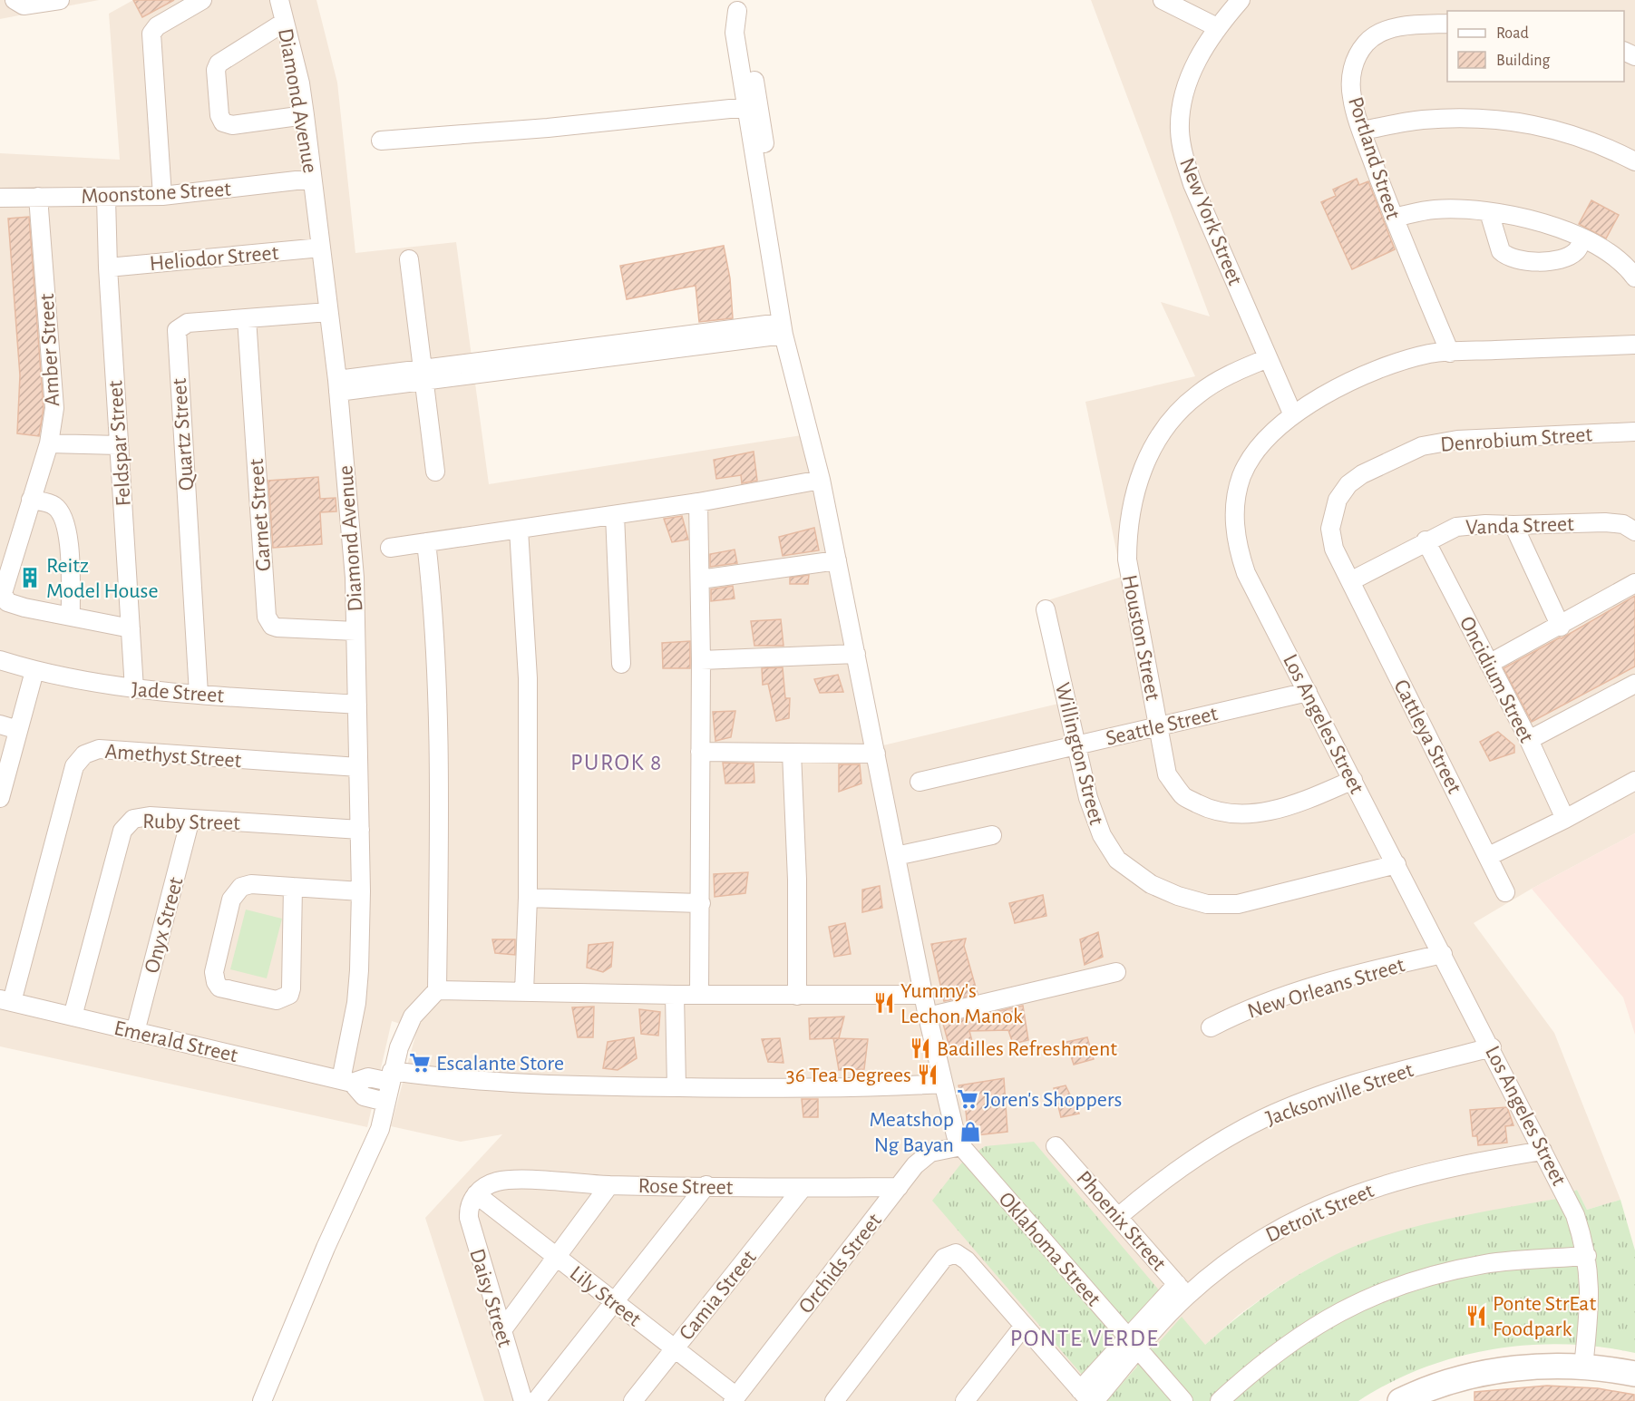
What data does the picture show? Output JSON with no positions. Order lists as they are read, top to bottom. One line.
{"streets":{"street":["Diamond Avenue","Portland Street","Moonstone Street","New York Street","Heliodor Street","Amber Street","Quartz Street","Denrobium Street","Feldspar Street","Garnet Street","Vanda Street","Houston Street","Oncidium Street","Jade Street","Los Angeles Street","Seattle Street","Cattleya Street","Willington Street","Amethyst Street","Ruby Street","Onyx Street","New Orleans Street","Emerald Street","Jacksonville Street","Rose Street","Detroit Street","Phoenix Street","Oklahoma Street","Orchids Street","Camia Street","Lily Street","Daisy Street"]},"crossings":[["Diamond Avenue","Moonstone Street"],["Diamond Avenue","Heliodor Street"],["Diamond Avenue","Quartz Street"],["Diamond Avenue","Garnet Street"],["Diamond Avenue","Jade Street"],["Diamond Avenue","Amethyst Street"],["Diamond Avenue","Ruby Street"],["Diamond Avenue","Emerald Street"],["Portland Street","Los Angeles Street"],["Moonstone Street","Amber Street"],["Moonstone Street","Feldspar Street"],["New York Street","Houston Street"],["New York Street","Los Angeles Street"],["Heliodor Street","Feldspar Street"],["Amber Street","Feldspar Street"],["Quartz Street","Garnet Street"],["Quartz Street","Jade Street"],["Denrobium Street","Vanda Street"],["Denrobium Street","Cattleya Street"],["Feldspar Street","Jade Street"],["Vanda Street","Oncidium Street"],["Vanda Street","Cattleya Street"],["Houston Street","Los Angeles Street"],["Houston Street","Seattle Street"],["Los Angeles Street","Seattle Street"],["Los Angeles Street","Willington Street"],["Los Angeles Street","New Orleans Street"],["Los Angeles Street","Jacksonville Street"],["Los Angeles Street","Detroit Street"],["Seattle Street","Willington Street"],["Amethyst Street","Emerald Street"],["Ruby Street","Onyx Street"],["Ruby Street","Emerald Street"],["Onyx Street","Emerald Street"],["Jacksonville Street","Phoenix Street"],["Rose Street","Orchids Street"],["Rose Street","Camia Street"],["Rose Street","Lily Street"],["Rose Street","Daisy Street"],["Detroit Street","Phoenix Street"],["Detroit Street","Oklahoma Street"],["Oklahoma Street","Orchids Street"],["Orchids Street","Lily Street"],["Camia Street","Lily Street"],["Lily Street","Daisy Street"]],"districts":["PUROK 8","PONTE VERDE"],"places":{"building":["Reitz Model House"],"restaurant":["Yummy's Lechon Manok","Badilles Refreshment","36 Tea Degrees","Ponte StrEat Foodpark"],"supermarket":["Escalante Store","Joren's Shoppers"],"shop":["Meatshop Ng Bayan"]},"legend":["Road","Building"]}
